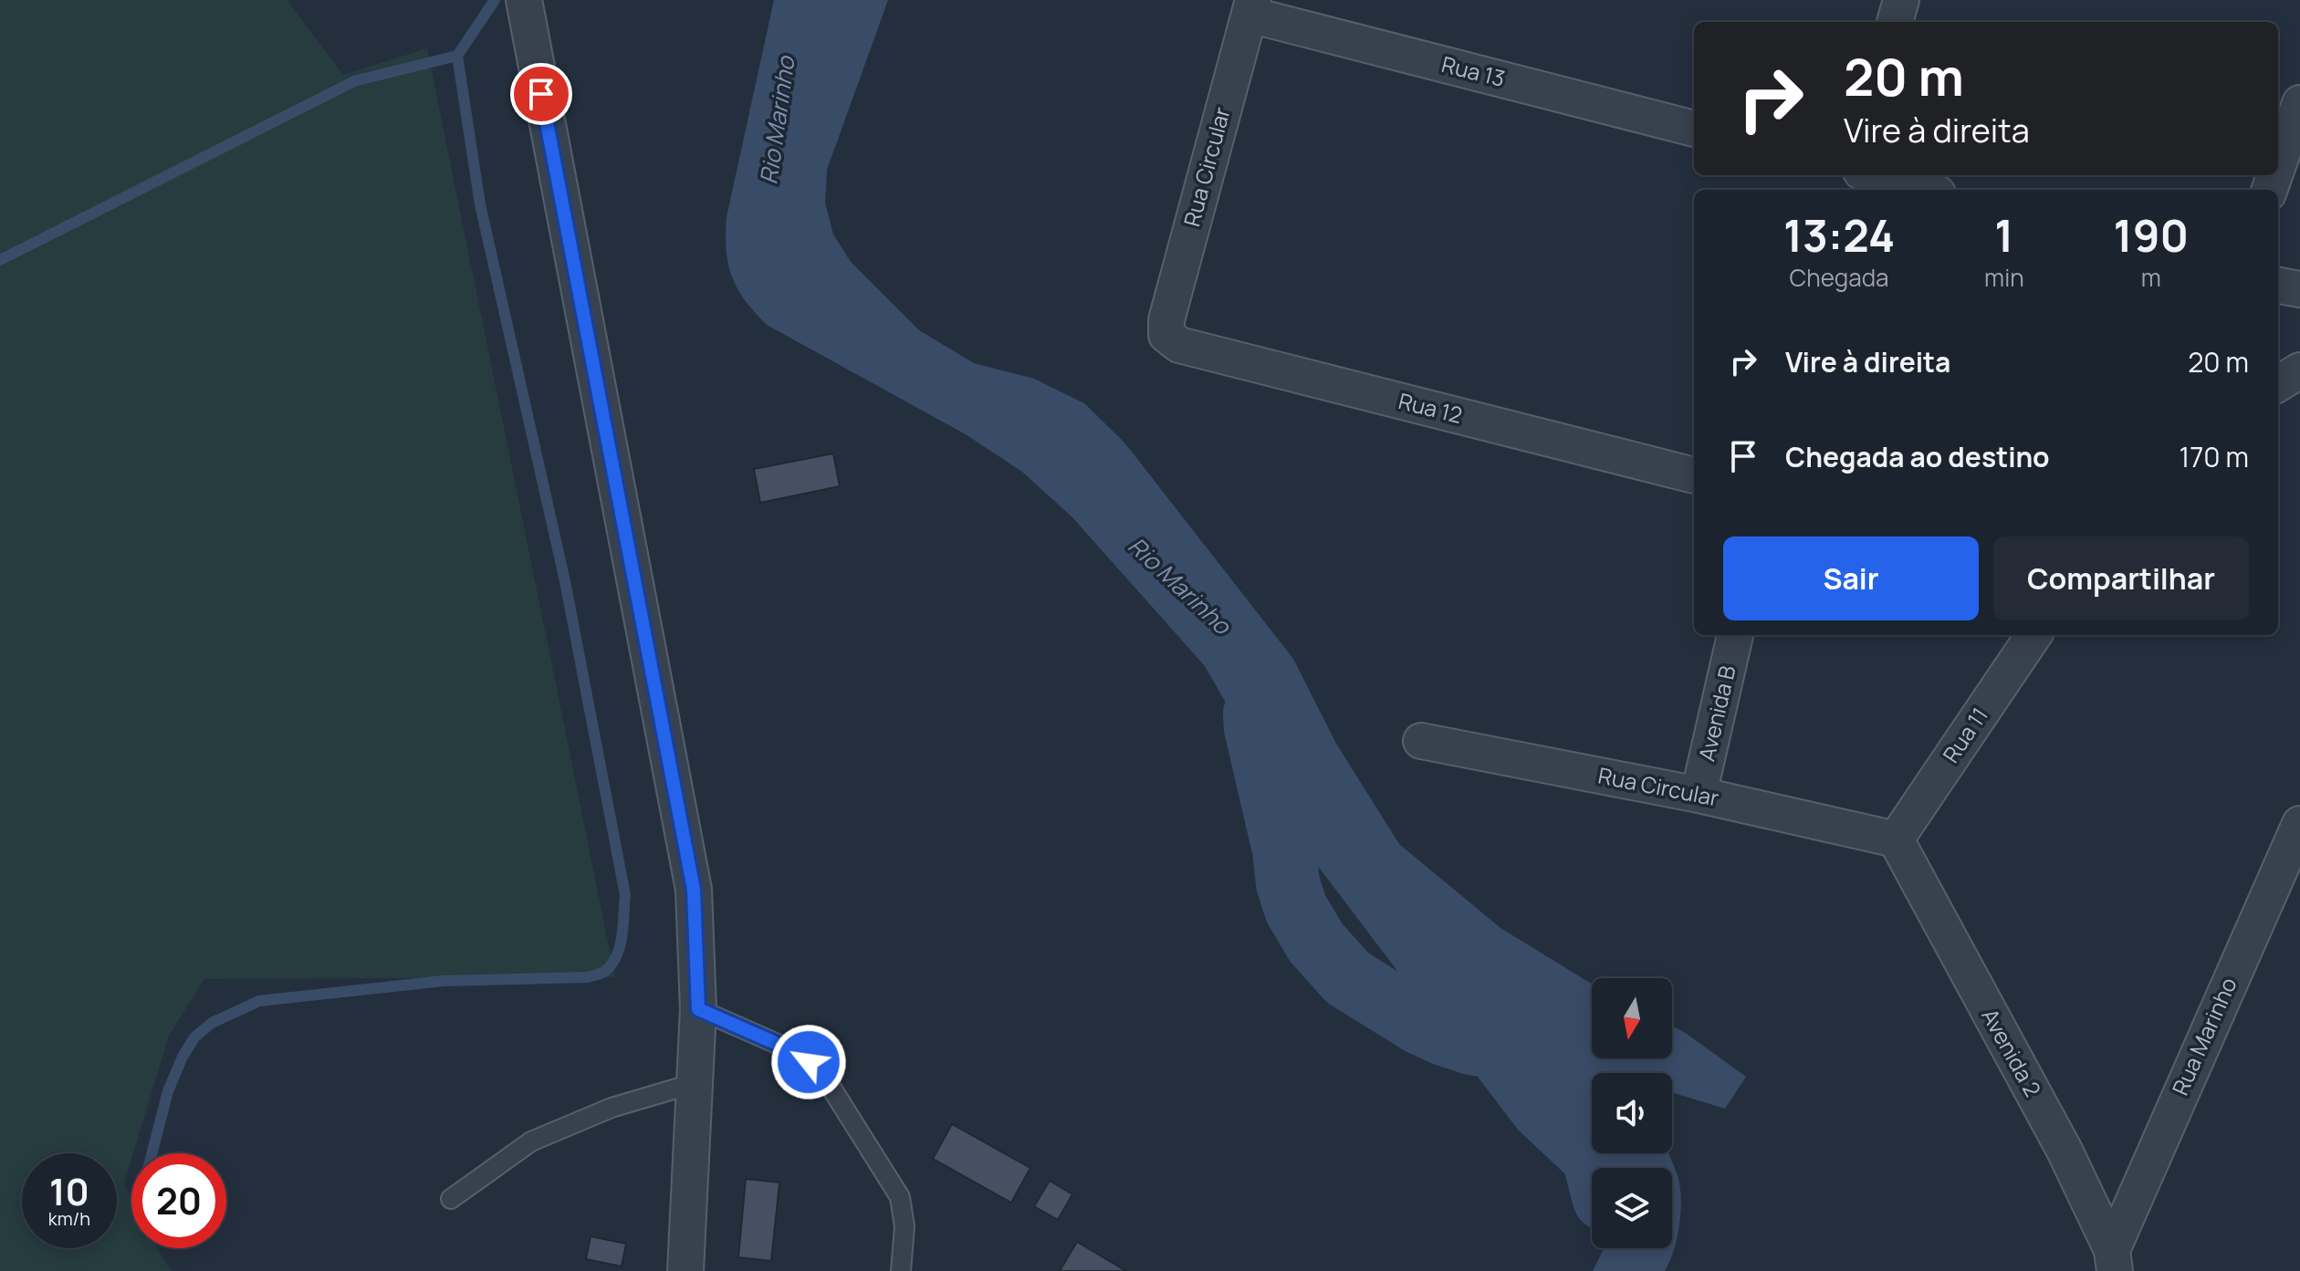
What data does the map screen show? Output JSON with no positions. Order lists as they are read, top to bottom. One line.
{"streets":{"street":["Rua 13","Rua Circular","Rua 12","Avenida B","Rua 11","Rua Marinho","Avenida 2"]},"crossings":[["Rua 13","Rua Circular"],["Rua Circular","Rua 12"],["Rua Circular","Avenida B"],["Rua Circular","Rua 11"],["Rua Circular","Avenida 2"],["Rua 11","Avenida 2"],["Rua Marinho","Avenida 2"]],"water":["Rio Marinho"],"north":"bottom","page":{"turn":["20 m","Vire à direita"],"eta":["13:24","Chegada","1","min","190","m"],"list":[{"name":"Vire à direita","value":"20 m"},{"name":"Chegada ao destino","value":"170 m"}],"buttons":["Sair","Compartilhar"],"speed":"10 km/h","limit":"20"}}
